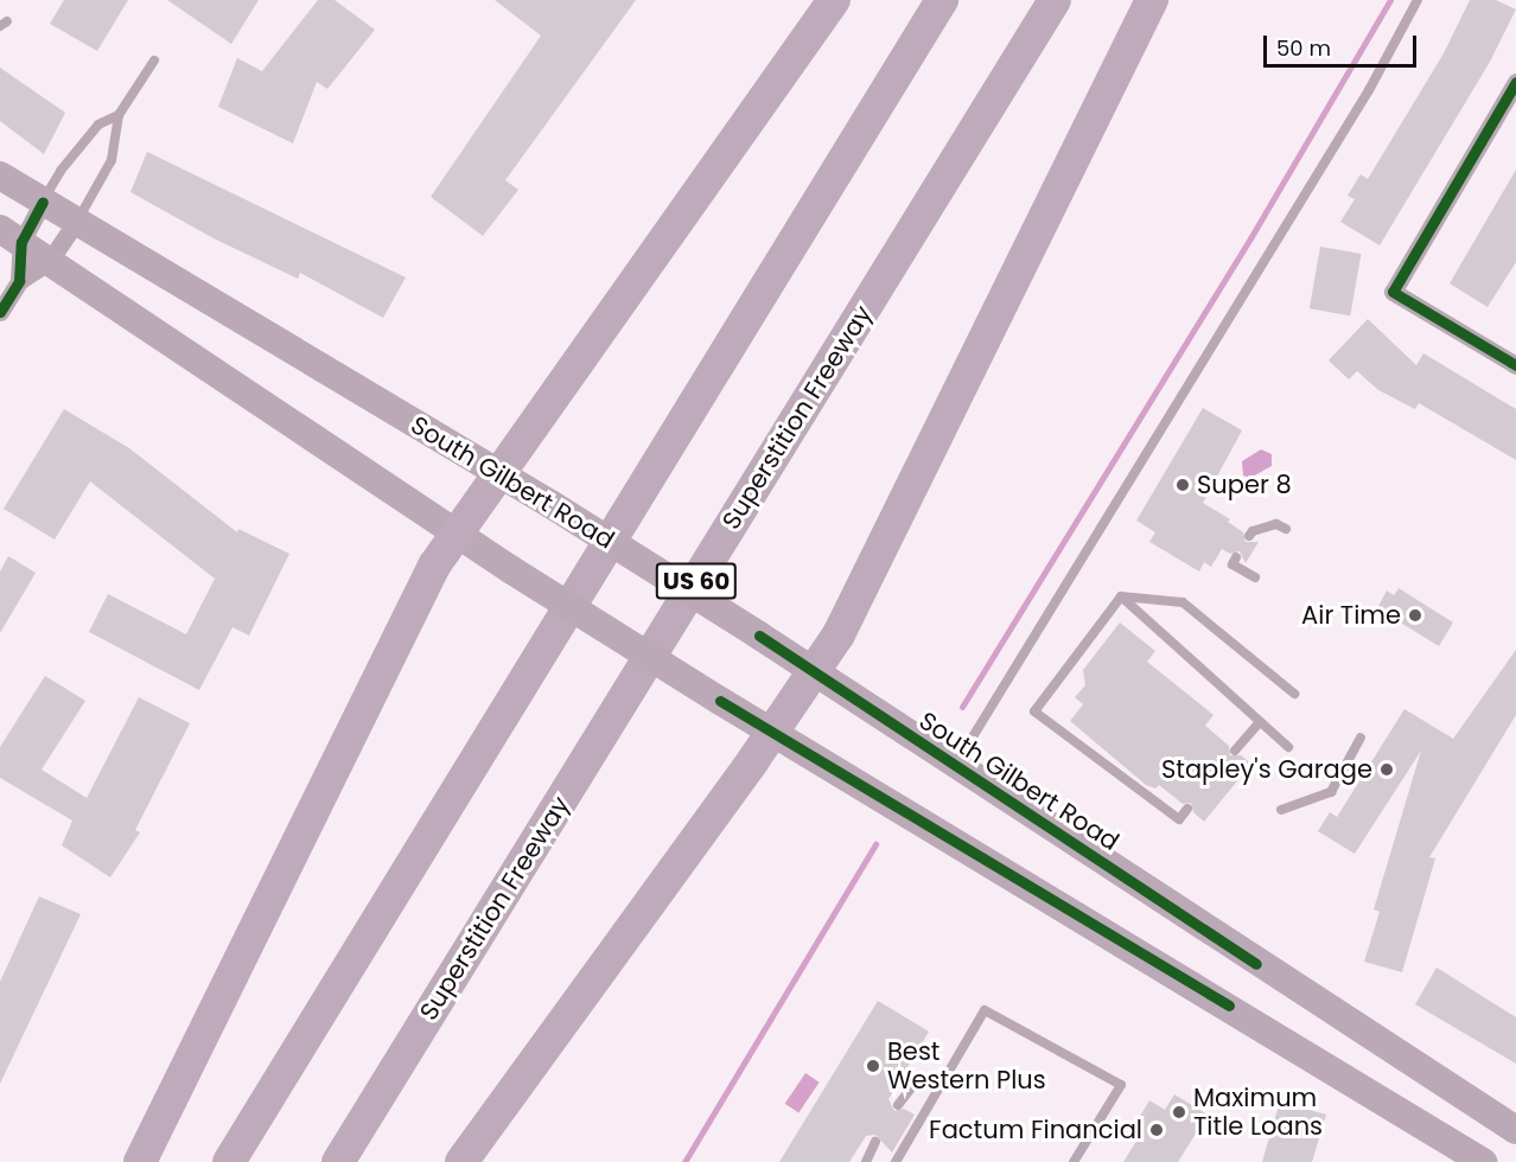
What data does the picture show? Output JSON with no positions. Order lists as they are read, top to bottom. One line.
{"streets":{"highway":["Superstition Freeway","US 60"],"main road":["South Gilbert Road"]},"places":["Super 8","Air Time","Stapley's Garage","Best Western Plus","Maximum Title Loans","Factum Financial"],"scale_bar":"50 m"}
